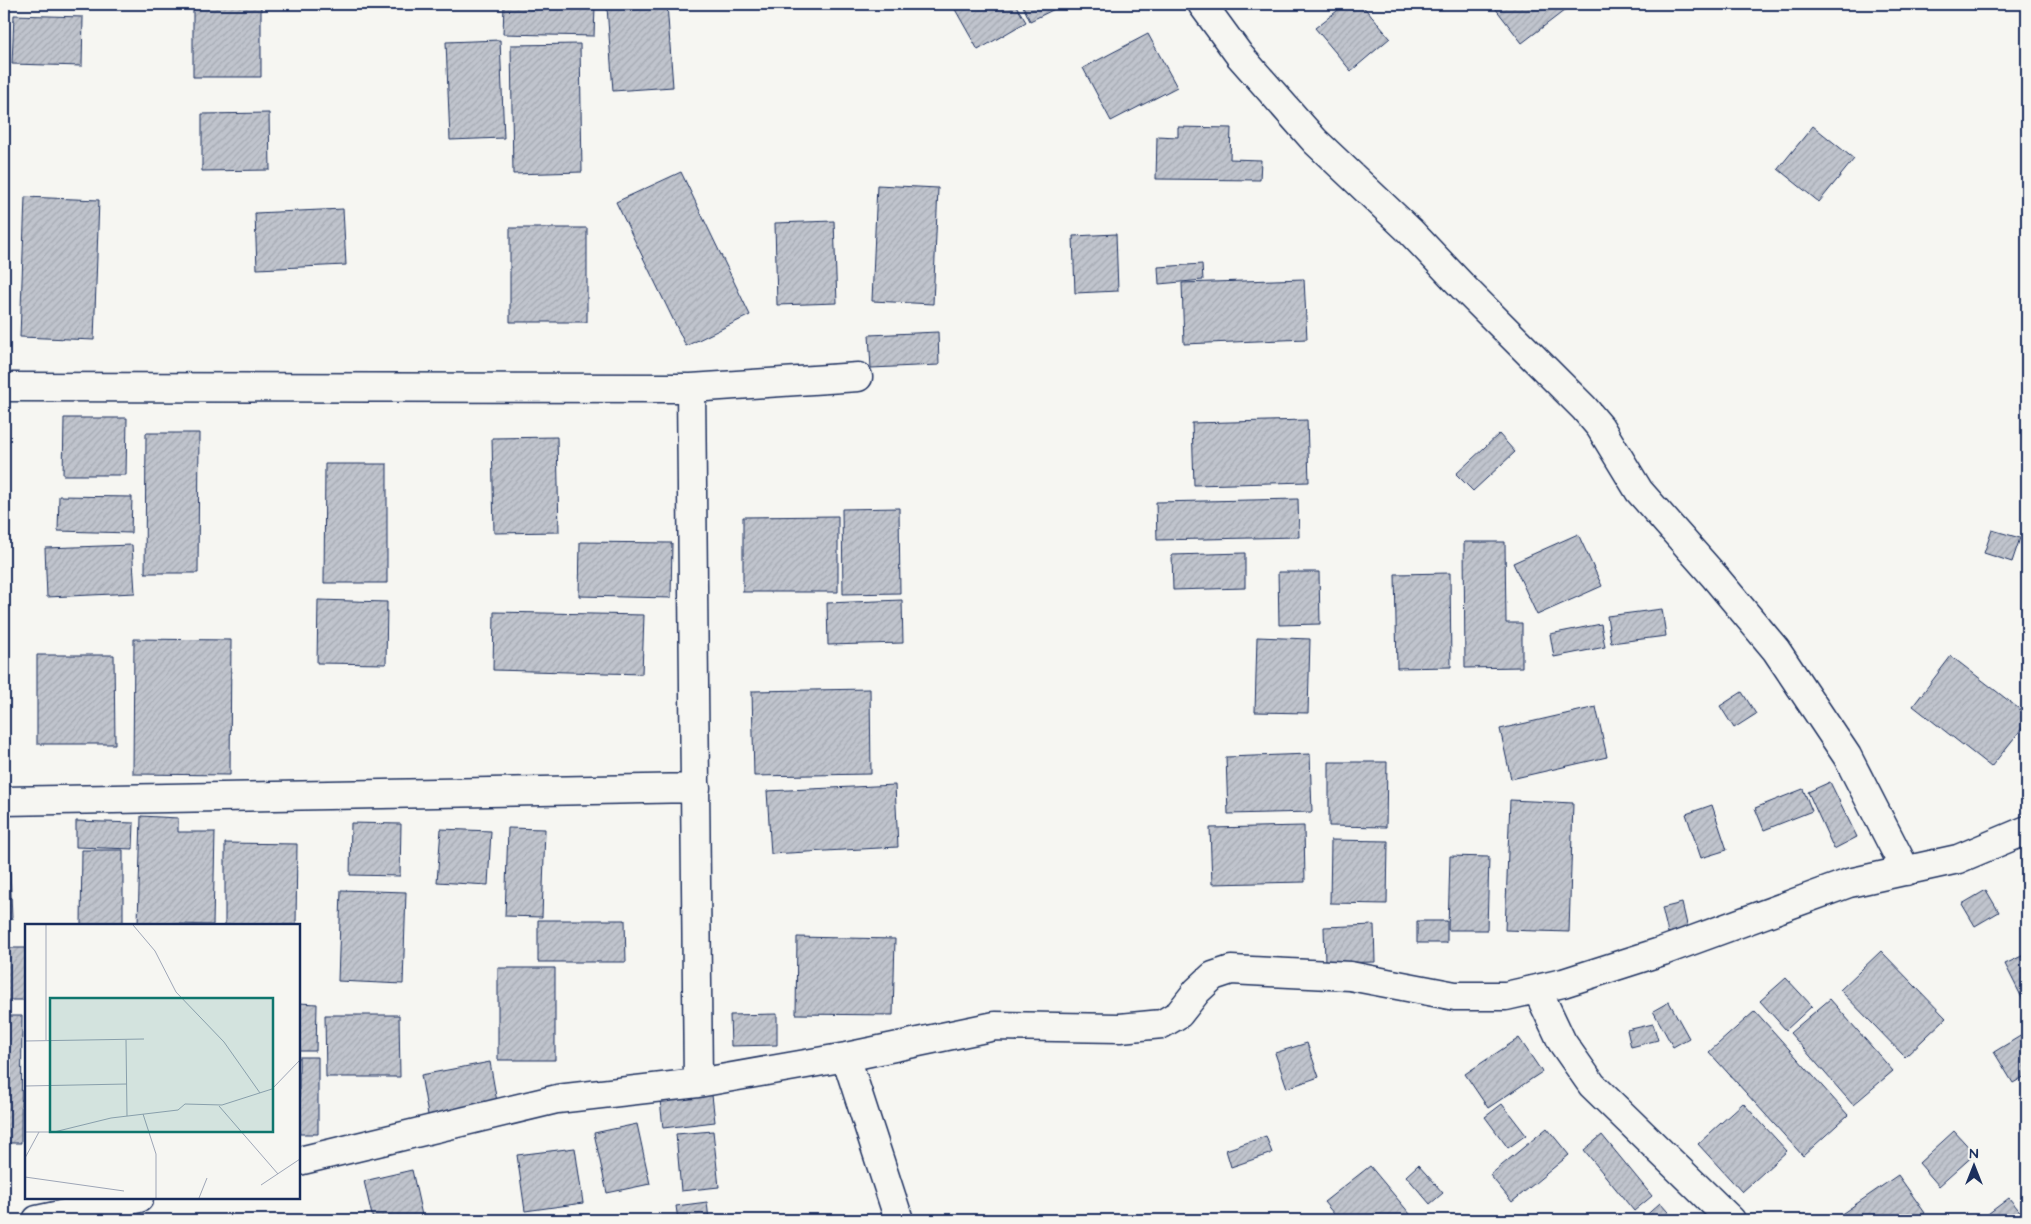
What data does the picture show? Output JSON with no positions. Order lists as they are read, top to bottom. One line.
{"north":"top"}
